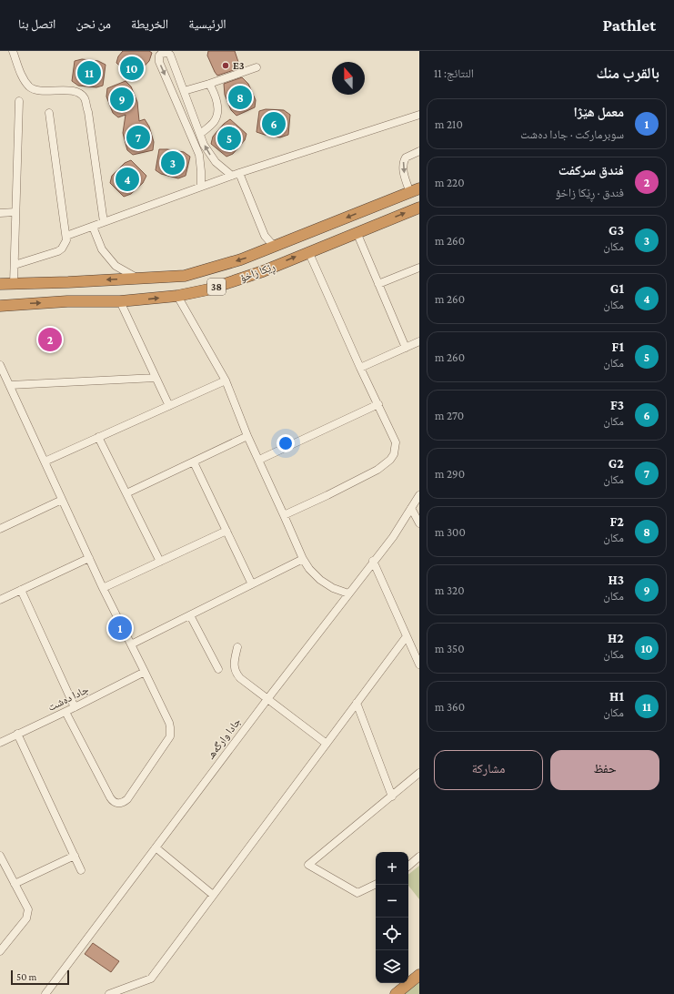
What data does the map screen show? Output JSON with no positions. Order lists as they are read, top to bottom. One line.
{"streets":{"highway":["ڕێکا زاخۆ","38"],"street":["جادا دەشت","جادا وارگه‌هـ"]},"places":["E3"],"scale_bar":"50 m","north":"top","page":{"header":"Pathlet","nav":["الرئيسية","الخريطة","من نحن","اتصل بنا"],"heading":["بالقرب منك","النتائج: 11"],"pins":["10","11","8","9","6","7","5","3","4","2","1"],"list":[{"mark":"1","name":"معمل ھێژا","note":"سوبرماركت · جادا دەشت","value":"210 m"},{"mark":"2","name":"فندق سركفت","note":"فندق · ڕێکا زاخۆ","value":"220 m"},{"mark":"3","name":"G3","note":"مكان","value":"260 m"},{"mark":"4","name":"G1","note":"مكان","value":"260 m"},{"mark":"5","name":"F1","note":"مكان","value":"260 m"},{"mark":"6","name":"F3","note":"مكان","value":"270 m"},{"mark":"7","name":"G2","note":"مكان","value":"290 m"},{"mark":"8","name":"F2","note":"مكان","value":"300 m"},{"mark":"9","name":"H3","note":"مكان","value":"320 m"},{"mark":"10","name":"H2","note":"مكان","value":"350 m"},{"mark":"11","name":"H1","note":"مكان","value":"360 m"}],"buttons":["حفظ","مشاركة"],"map_buttons":["+","−"],"scale":"50 m"}}
